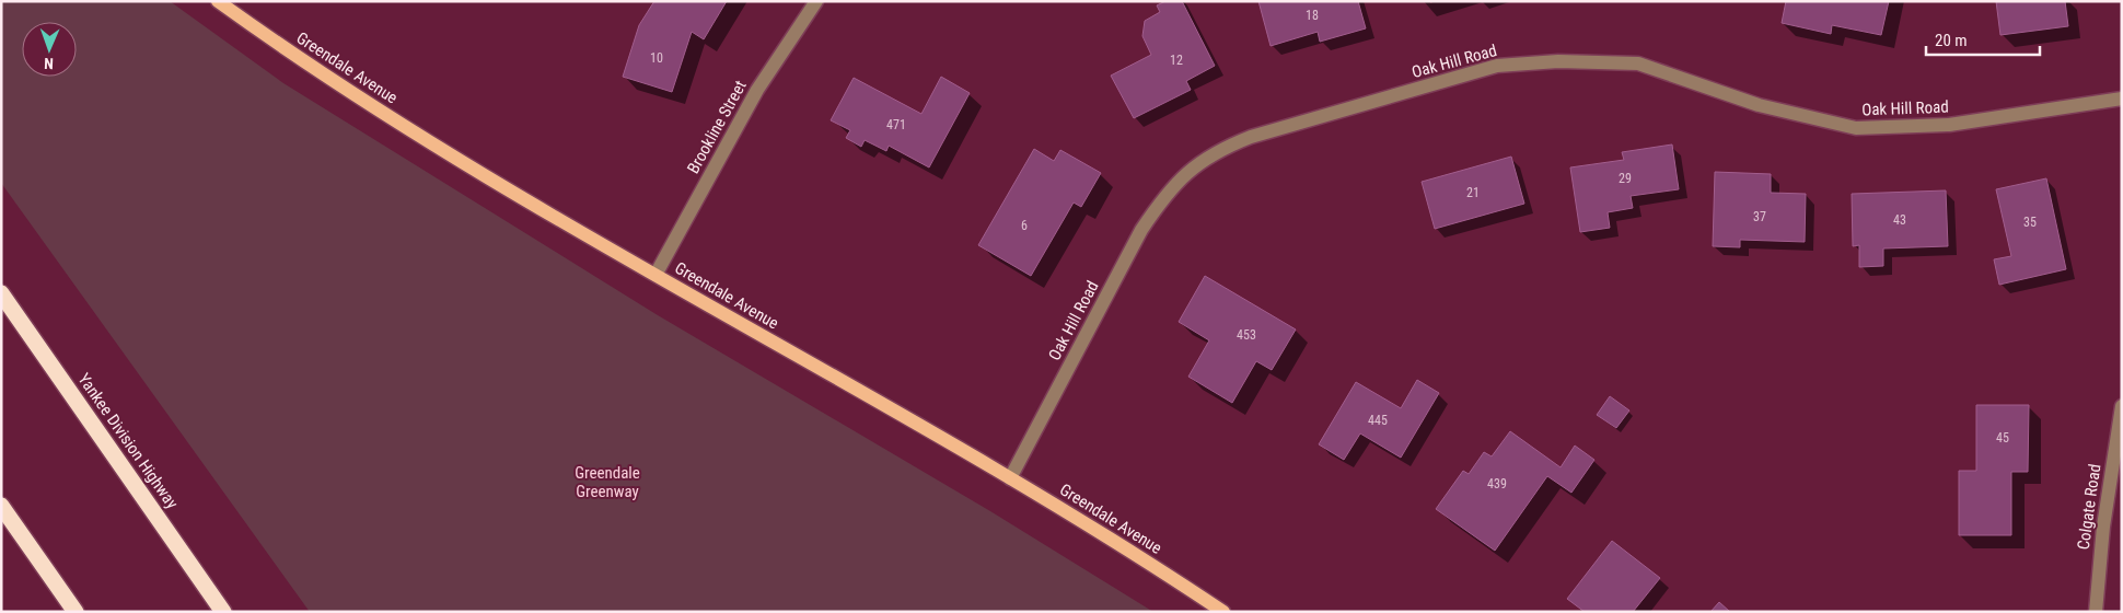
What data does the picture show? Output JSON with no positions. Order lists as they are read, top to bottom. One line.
{"streets":{"highway":["Yankee Division Highway"],"main road":["Greendale Avenue"],"street":["Oak Hill Road","Brookline Street","Colgate Road"]},"crossings":[["Oak Hill Road","Greendale Avenue"],["Greendale Avenue","Brookline Street"]],"parks":["Greendale Greenway"],"house_numbers":["18","10","12","471","29","21","37","43","35","6","453","445","45","439"],"scale_bar":"20 m","north":"bottom"}
